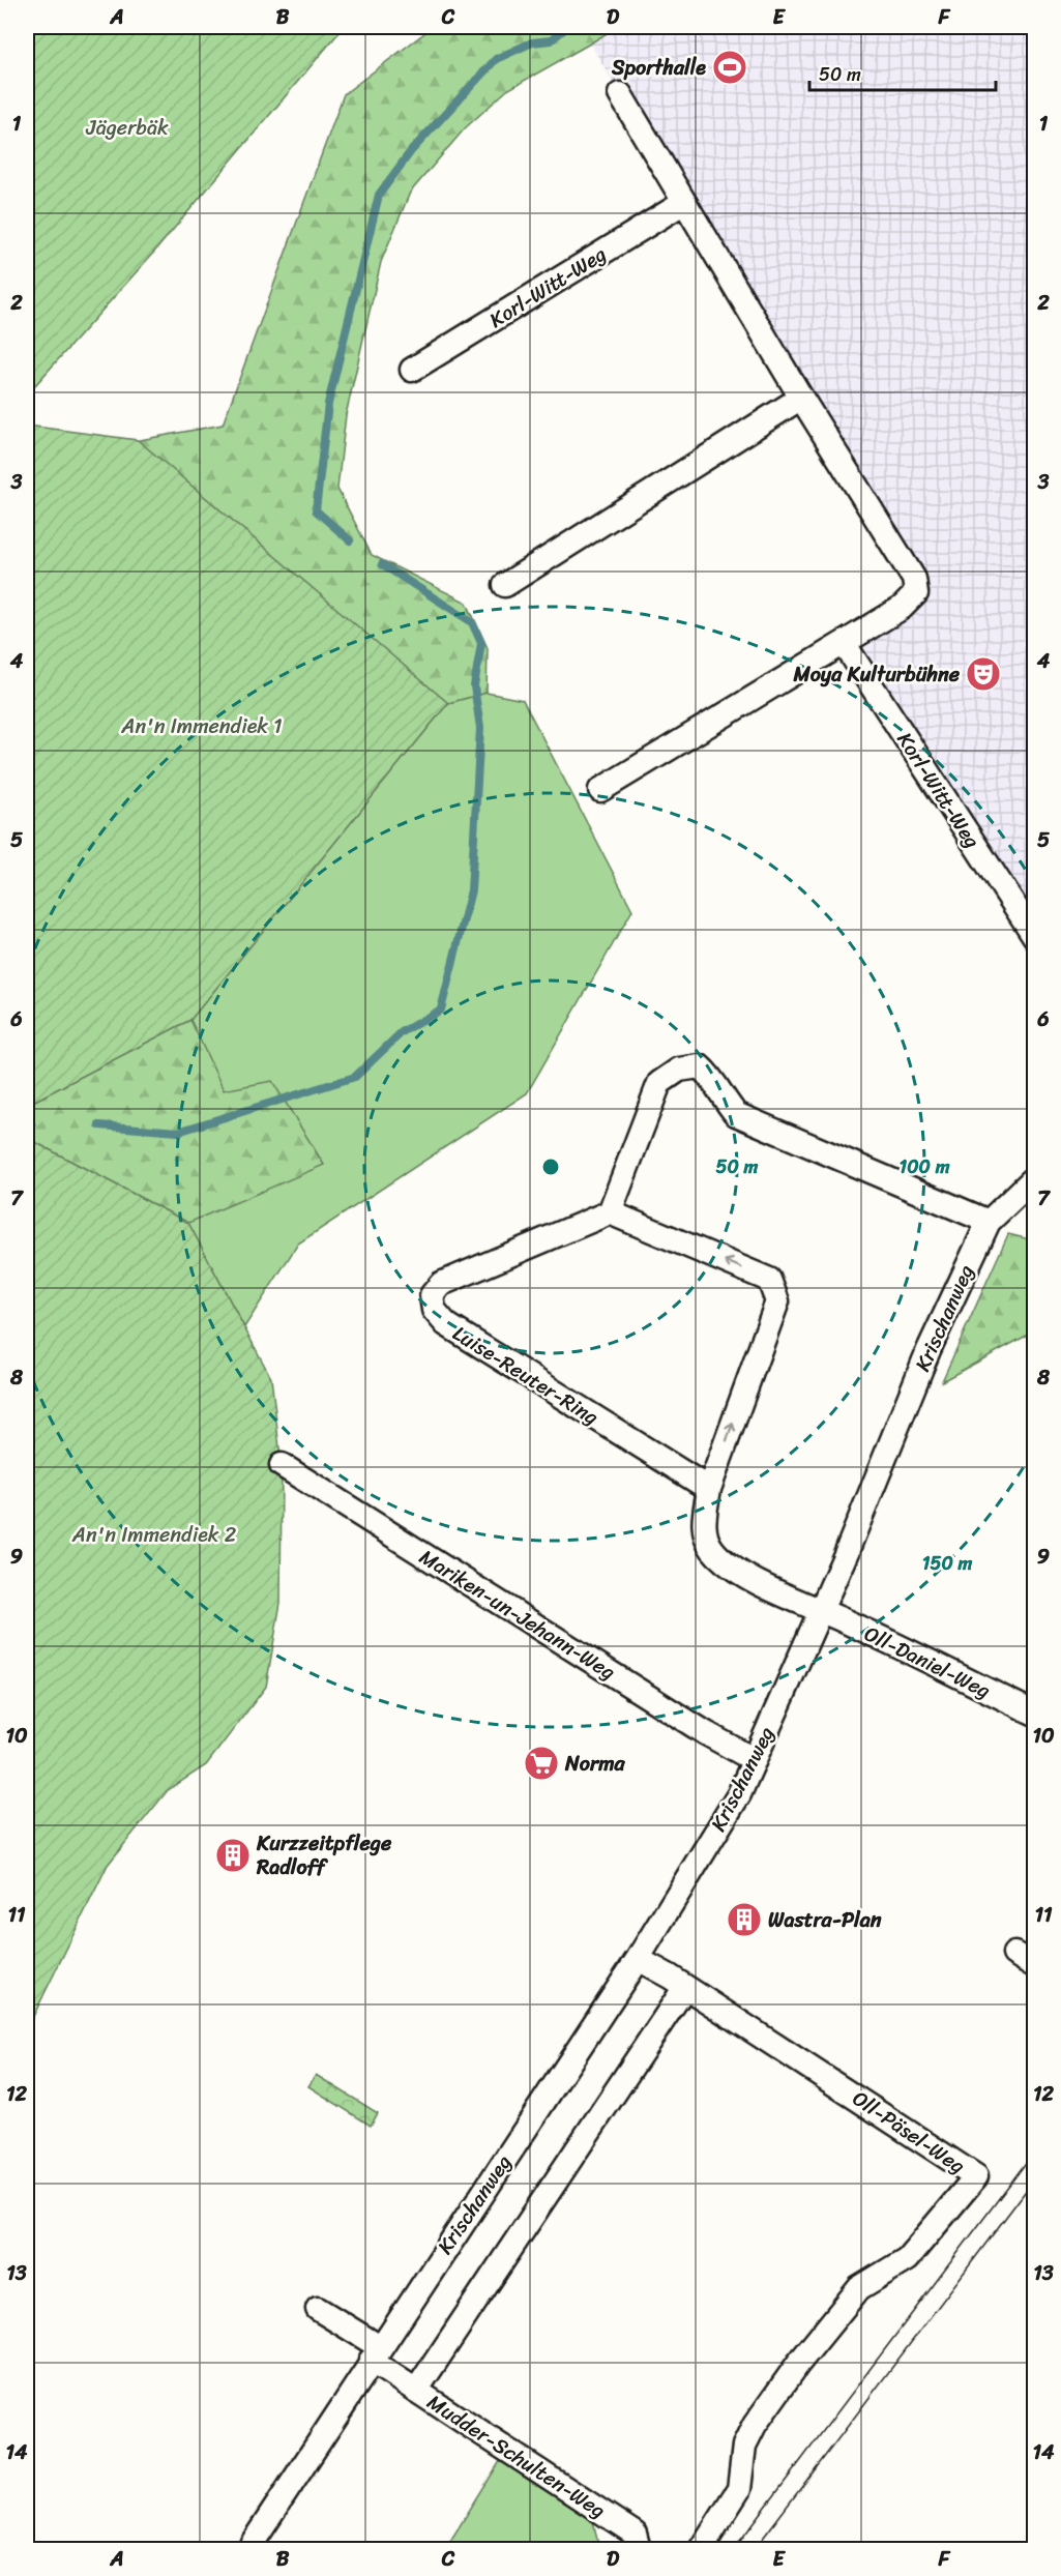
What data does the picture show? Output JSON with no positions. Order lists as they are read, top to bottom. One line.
{"streets":{"street":["Korl-Witt-Weg","Krischanweg","Luise-Reuter-Ring","Mariken-un-Jehann-Weg","Oll-Daniel-Weg","Oll-Päsel-Weg","Mudder-Schulten-Weg"]},"crossings":[["Krischanweg","Mariken-un-Jehann-Weg"],["Krischanweg","Oll-Daniel-Weg"],["Krischanweg","Oll-Päsel-Weg"],["Krischanweg","Mudder-Schulten-Weg"],["Oll-Päsel-Weg","Mudder-Schulten-Weg"]],"parks":["Jägerbäk","An'n Immendiek 1","An'n Immendiek 2"],"places":{"sports":["Sporthalle"],"theatre":["Moya Kulturbühne"],"supermarket":["Norma"],"building":["Kurzzeitpflege Radloff","Wastra-Plan"]},"scale_bar":"50 m","grid":{"columns":["A","B","C","D","E","F"],"rows":["1","2","3","4","5","6","7","8","9","10","11","12","13","14"]},"rings":["50 m","100 m","150 m"]}
